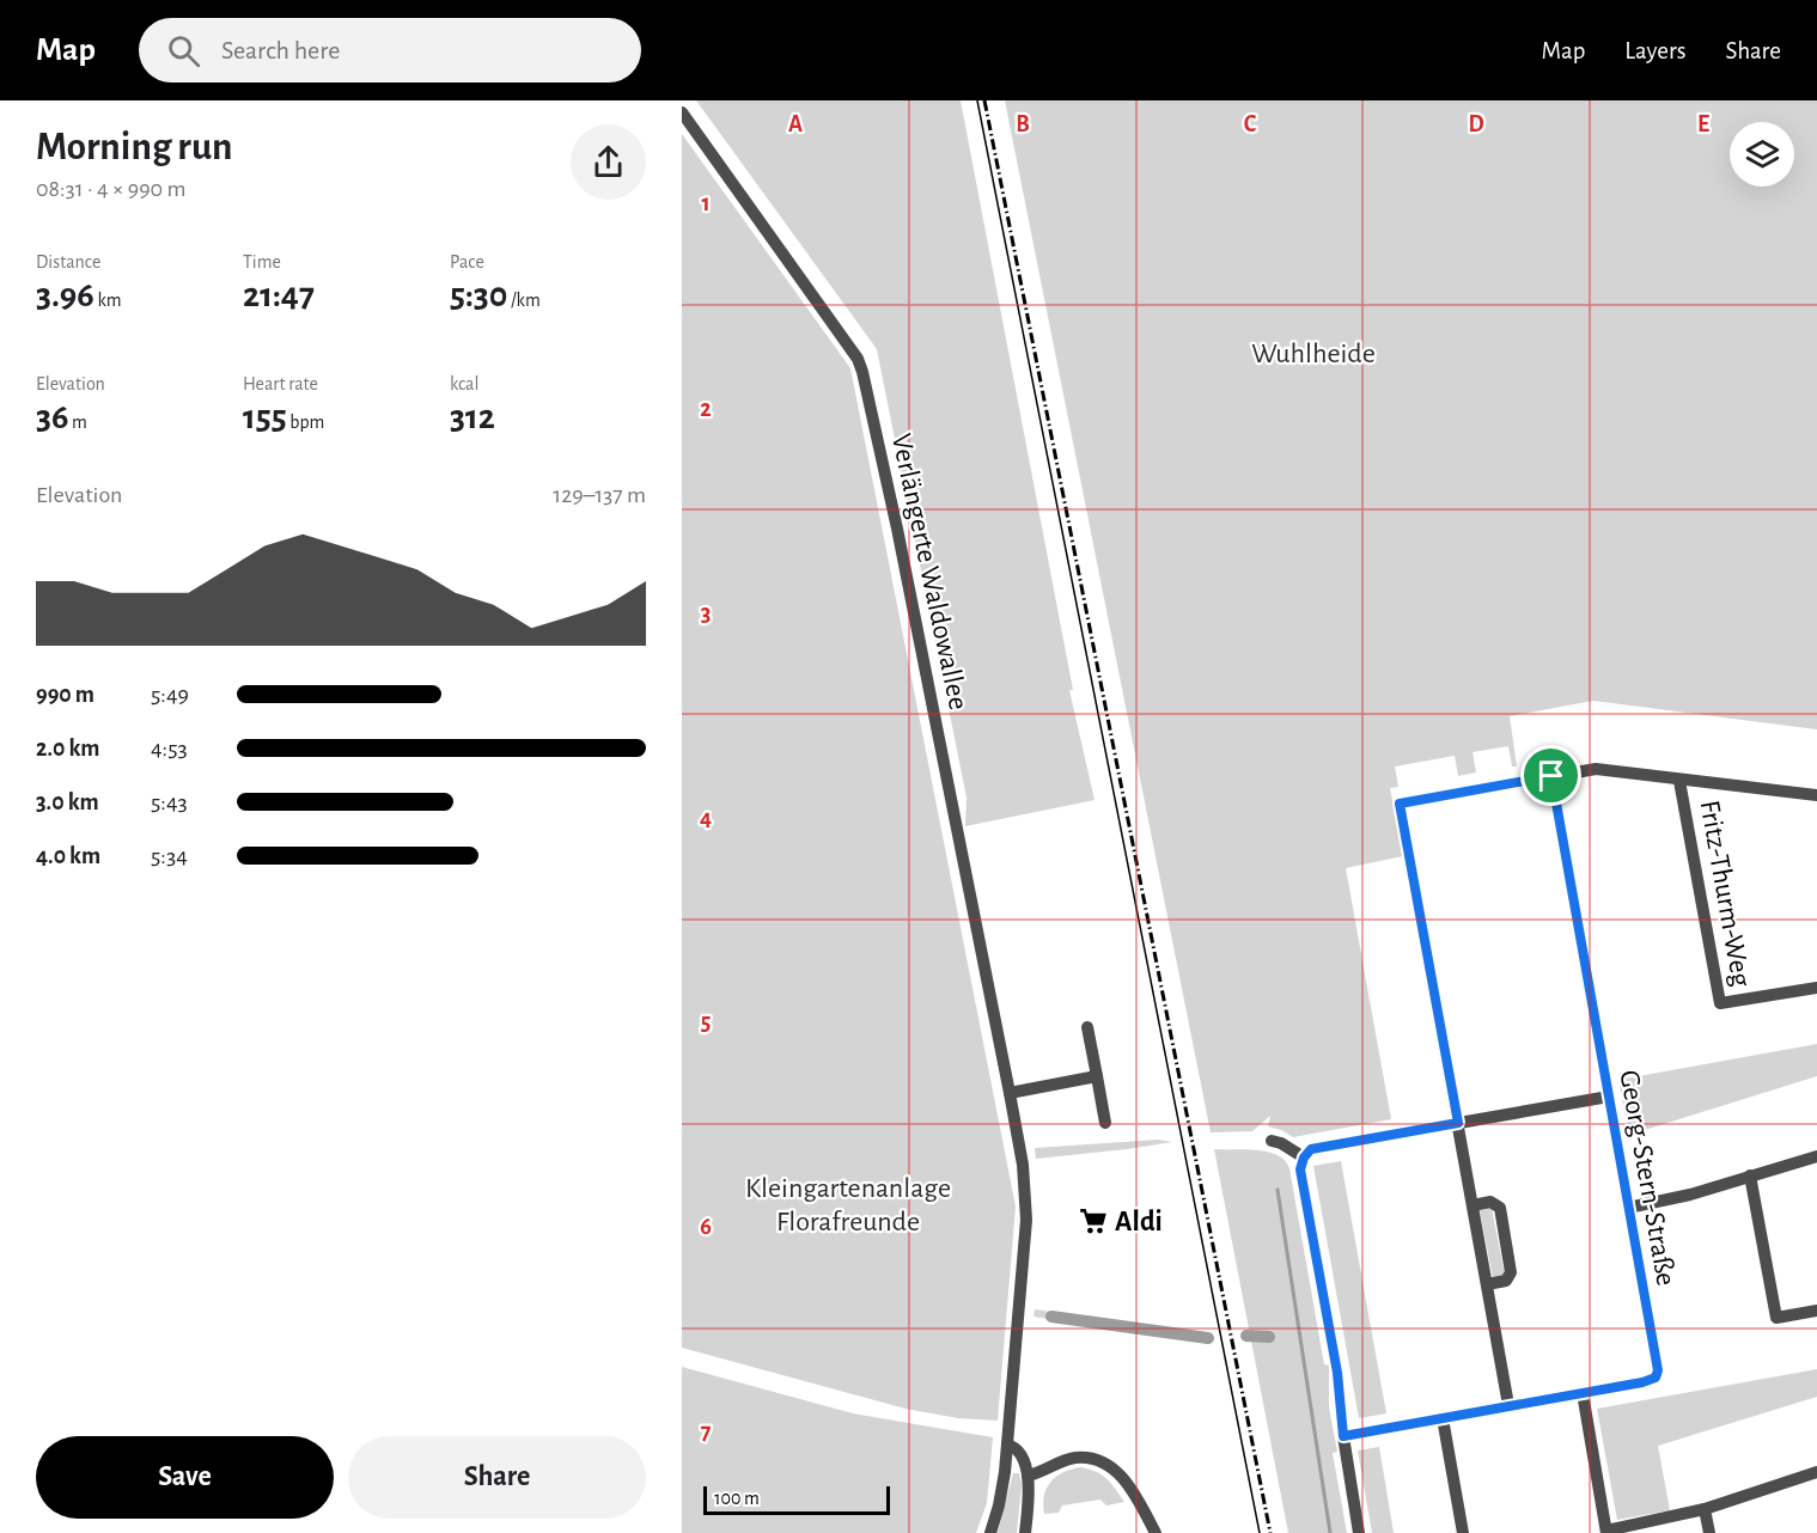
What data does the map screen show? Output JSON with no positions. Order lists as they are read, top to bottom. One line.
{"streets":{"street":["Verlängerte Waldowallee","Fritz-Thurm-Weg","Georg-Stern-Straße"]},"parks":["Wuhlheide","Kleingartenanlage Florafreunde"],"places":{"supermarket":["Aldi"]},"scale_bar":"100 m","page":{"header":"Map","search":"Search here","nav":["Map","Layers","Share"],"heading":["Morning run","08:31 · 4 × 990 m"],"stats":[["Distance","3.96 km"],["Time","21:47"],["Pace","5:30 /km"],["Elevation","36 m"],["Heart rate","155 bpm"],["kcal","312"]],"chart":["Elevation","129–137 m"],"list":[{"name":"990 m","note":"5:49"},{"name":"2.0 km","note":"4:53"},{"name":"3.0 km","note":"5:43"},{"name":"4.0 km","note":"5:34"}],"buttons":["Save","Share"],"scale":"100 m"},"grid":{"columns":["A","B","C","D","E"],"rows":["1","2","3","4","5","6","7"]}}
